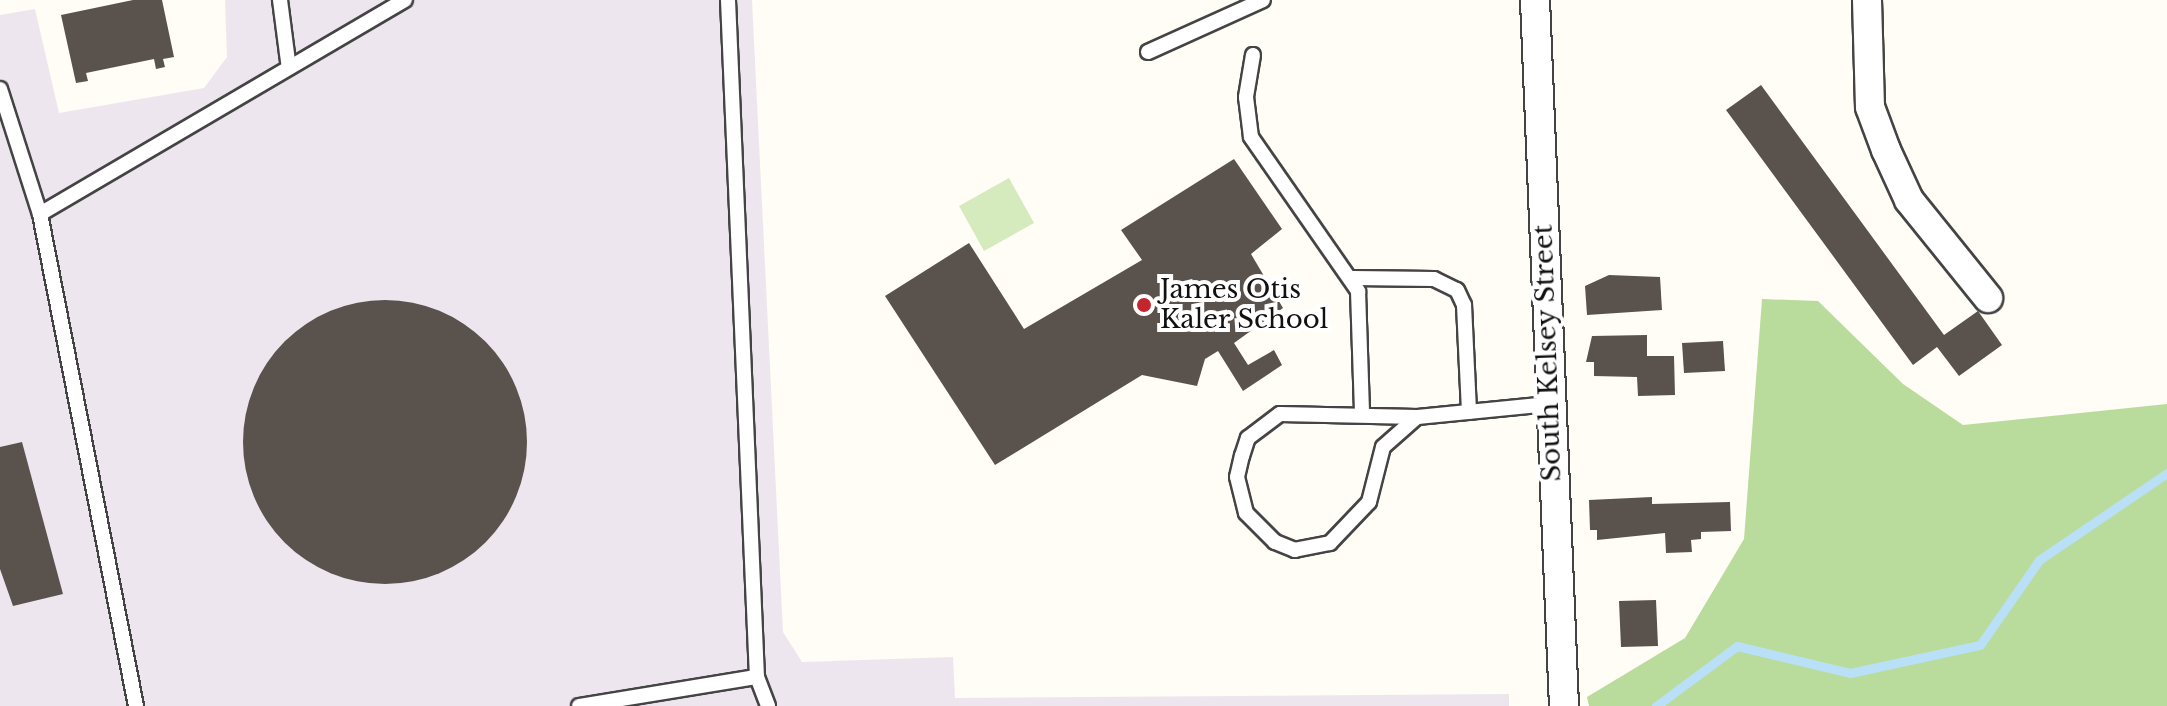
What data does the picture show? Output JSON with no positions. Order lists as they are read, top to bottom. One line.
{"streets":{"street":["South Kelsey Street"]},"places":["James Otis Kaler School"]}
